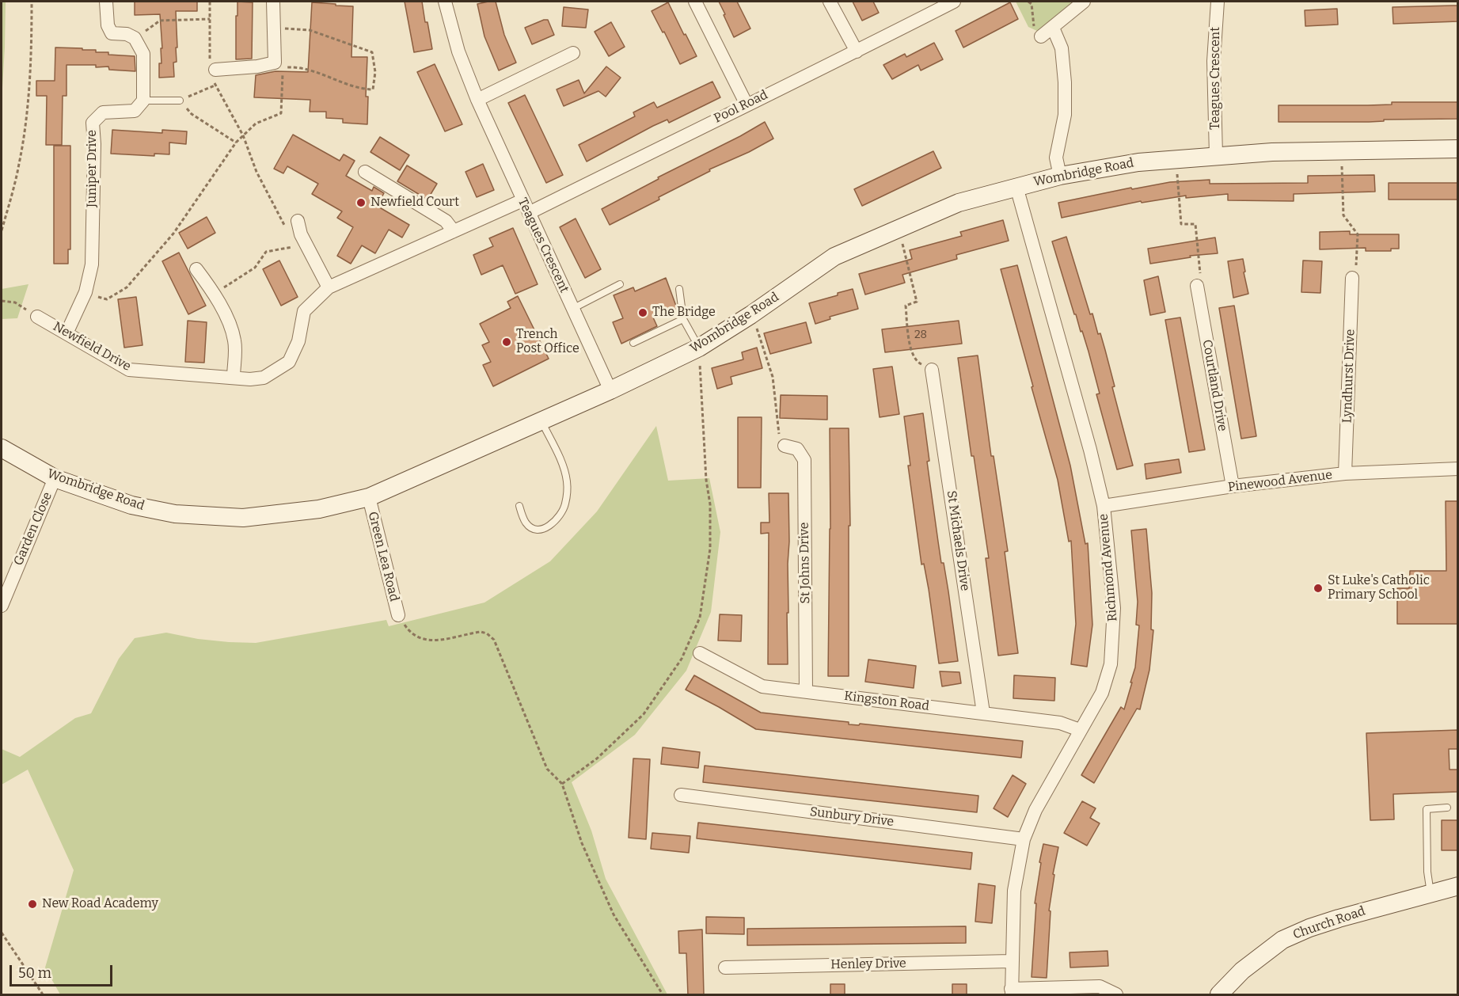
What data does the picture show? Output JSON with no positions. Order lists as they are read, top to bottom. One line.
{"streets":{"street":["Teagues Crescent","Pool Road","Juniper Drive","Wombridge Road","Newfield Drive","Lyndhurst Drive","Courtland Drive","Pinewood Avenue","Garden Close","St Michaels Drive","Green Lea Road","St Johns Drive","Richmond Avenue","Kingston Road","Sunbury Drive","Church Road","Henley Drive"]},"crossings":[["Teagues Crescent","Pool Road"],["Teagues Crescent","Wombridge Road"],["Teagues Crescent","Newfield Drive"],["Juniper Drive","Newfield Drive"],["Wombridge Road","Garden Close"],["Wombridge Road","Green Lea Road"],["Wombridge Road","Richmond Avenue"],["Lyndhurst Drive","Pinewood Avenue"],["Courtland Drive","Pinewood Avenue"],["Pinewood Avenue","Richmond Avenue"],["St Michaels Drive","Kingston Road"],["St Johns Drive","Kingston Road"],["Richmond Avenue","Kingston Road"],["Richmond Avenue","Sunbury Drive"],["Richmond Avenue","Henley Drive"]],"places":["Newfield Court","The Bridge","Trench Post Office","St Luke's Catholic Primary School","New Road Academy"],"house_numbers":["28"],"scale_bar":"50 m"}
